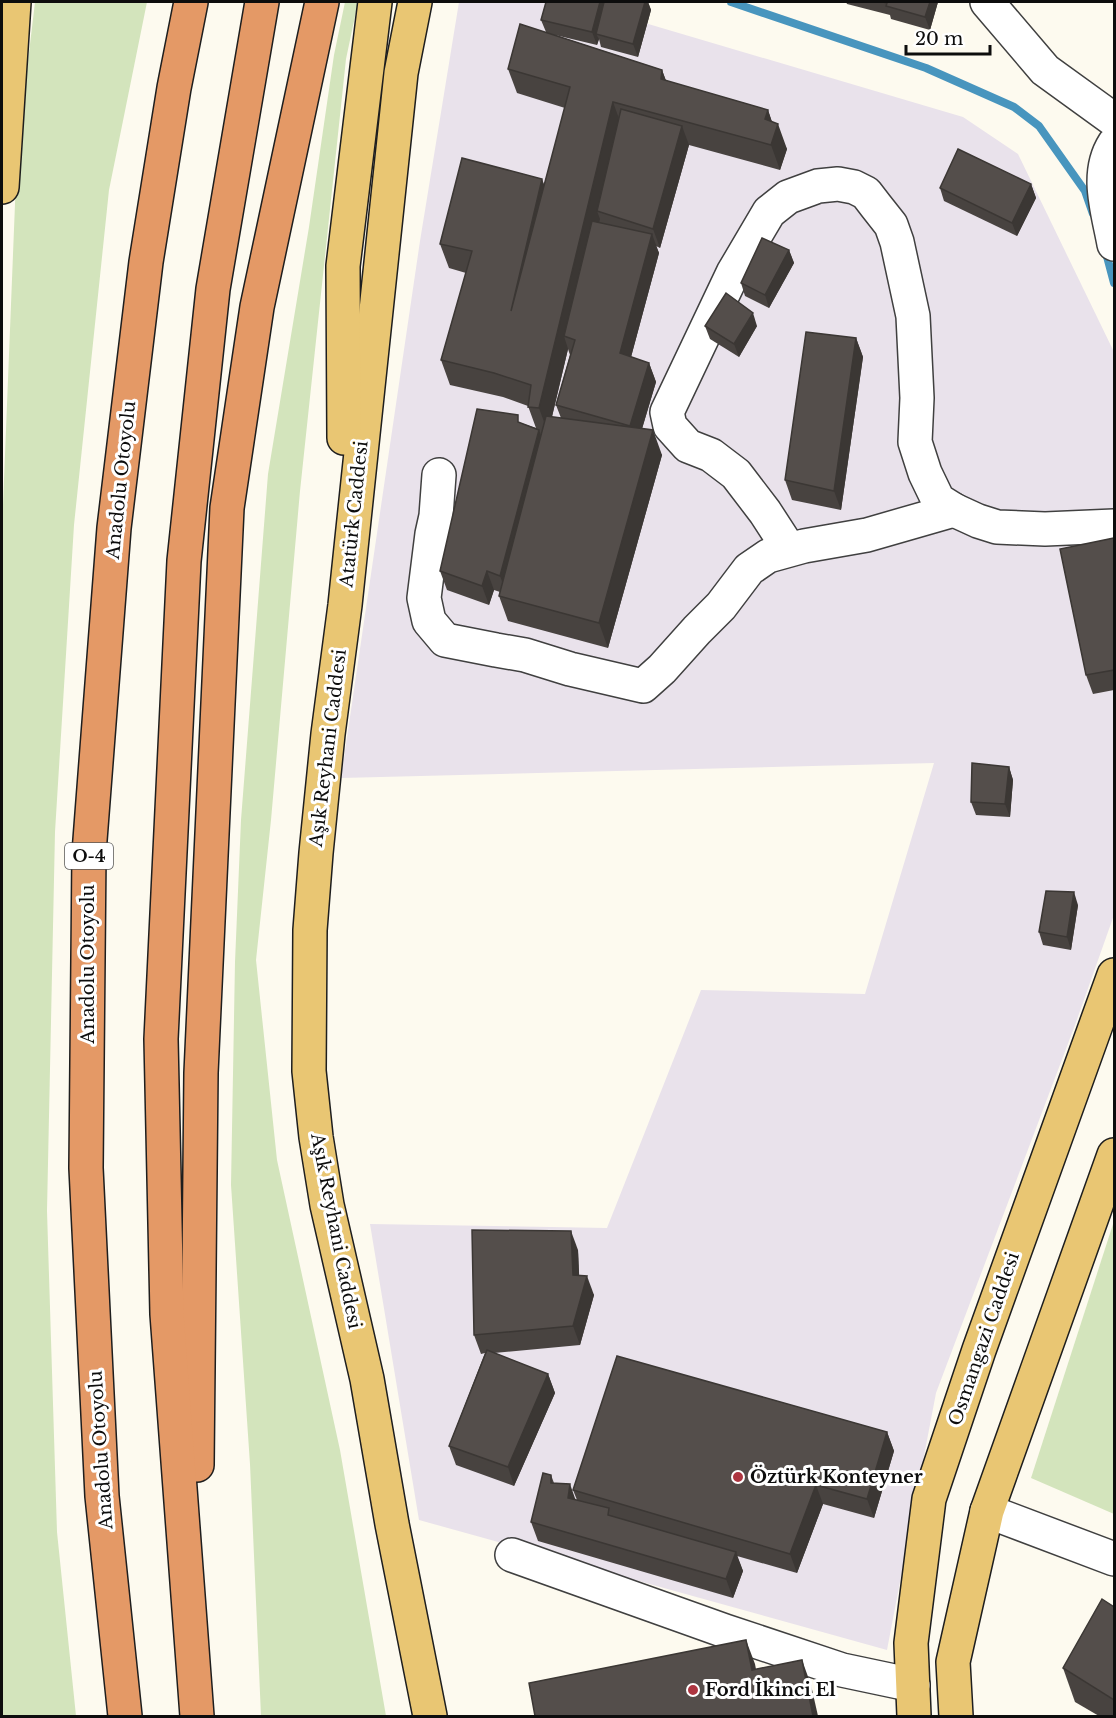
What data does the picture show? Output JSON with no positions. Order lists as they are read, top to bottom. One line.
{"streets":{"highway":["Anadolu Otoyolu","O-4"],"main road":["Atatürk Caddesi","Aşık Reyhani Caddesi","Osmangazi Caddesi"]},"crossings":[["Atatürk Caddesi","Aşık Reyhani Caddesi"]],"places":["Öztürk Konteyner","Ford İkinci El"],"scale_bar":"20 m"}
